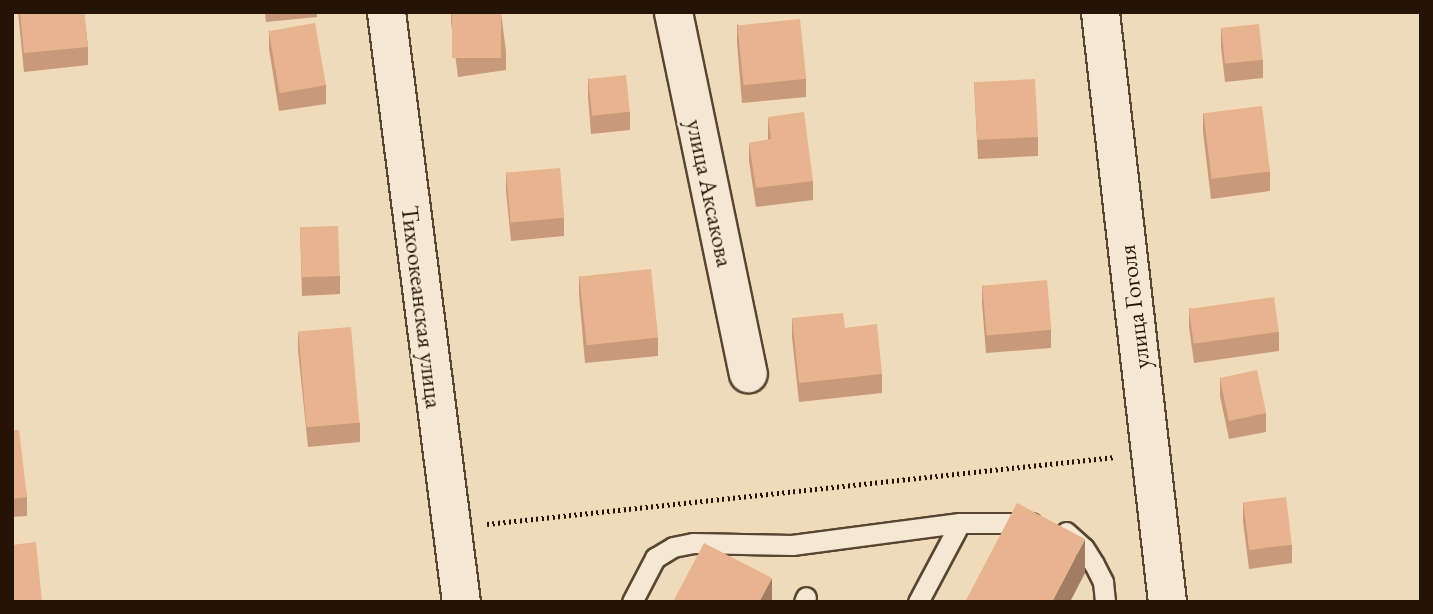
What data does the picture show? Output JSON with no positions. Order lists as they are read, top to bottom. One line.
{"streets":{"street":["улица Аксакова","Тихоокеанская улица","улица Гоголя"]}}
